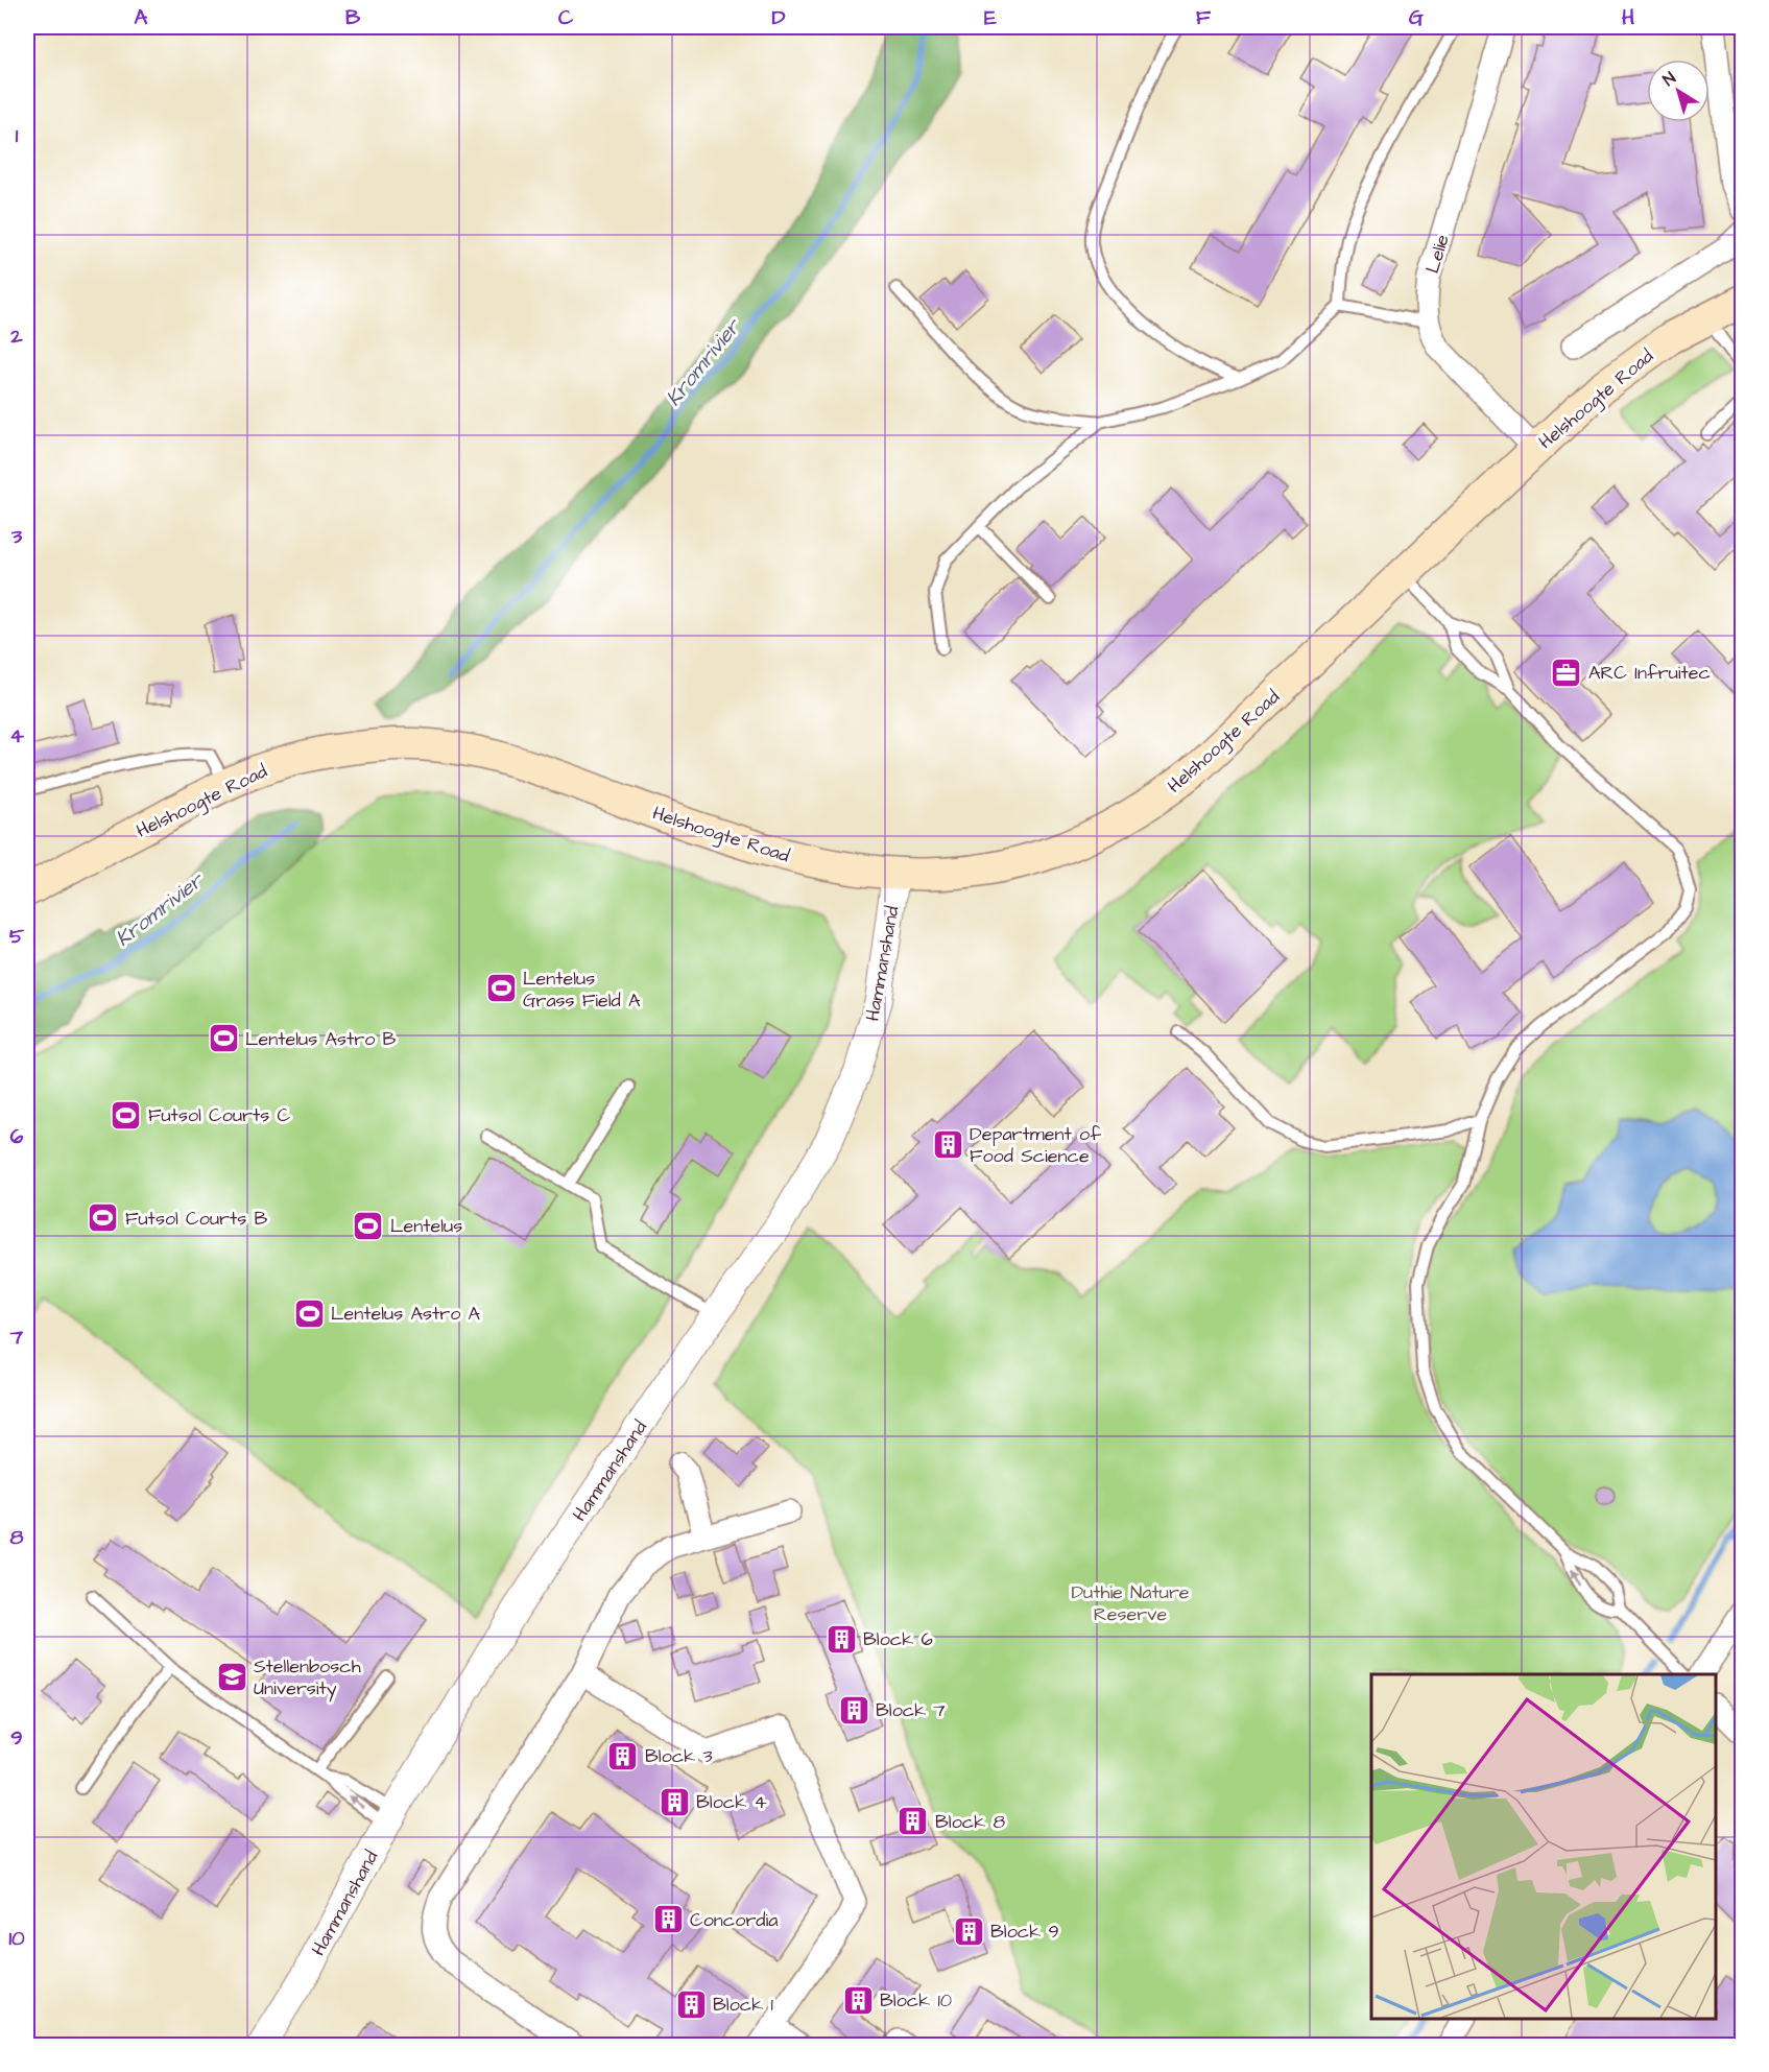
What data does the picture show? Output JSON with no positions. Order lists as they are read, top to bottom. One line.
{"streets":{"main road":["Helshoogte Road"],"street":["Lelie","Hammanshand"]},"crossings":[["Lelie","Helshoogte Road"],["Helshoogte Road","Hammanshand"]],"water":["Kromrivier"],"parks":["Duthie Nature Reserve"],"places":{"office":["ARC Infruitec"],"sports":["Lentelus Grass Field A","Lentelus Astro B","Futsol Courts C","Futsol Courts B","Lentelus","Lentelus Astro A"],"building":["Department of Food Science","Block 6","Block 7","Block 3","Block 4","Block 8","Concordia","Block 9","Block 10","Block 1"],"school or university":["Stellenbosch University"]},"north":"top left","grid":{"columns":["A","B","C","D","E","F","G","H"],"rows":["1","2","3","4","5","6","7","8","9","10"]}}
